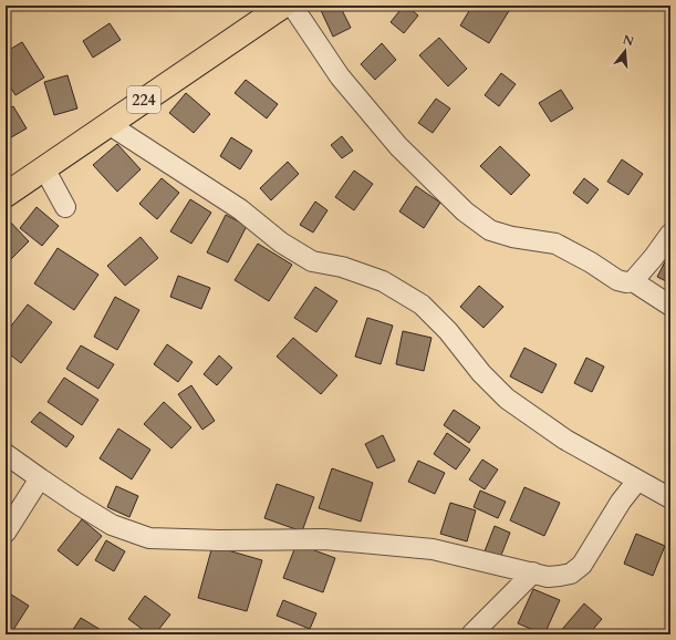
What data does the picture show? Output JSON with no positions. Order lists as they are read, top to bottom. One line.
{"streets":{"main road":["224"]},"north":"top"}
